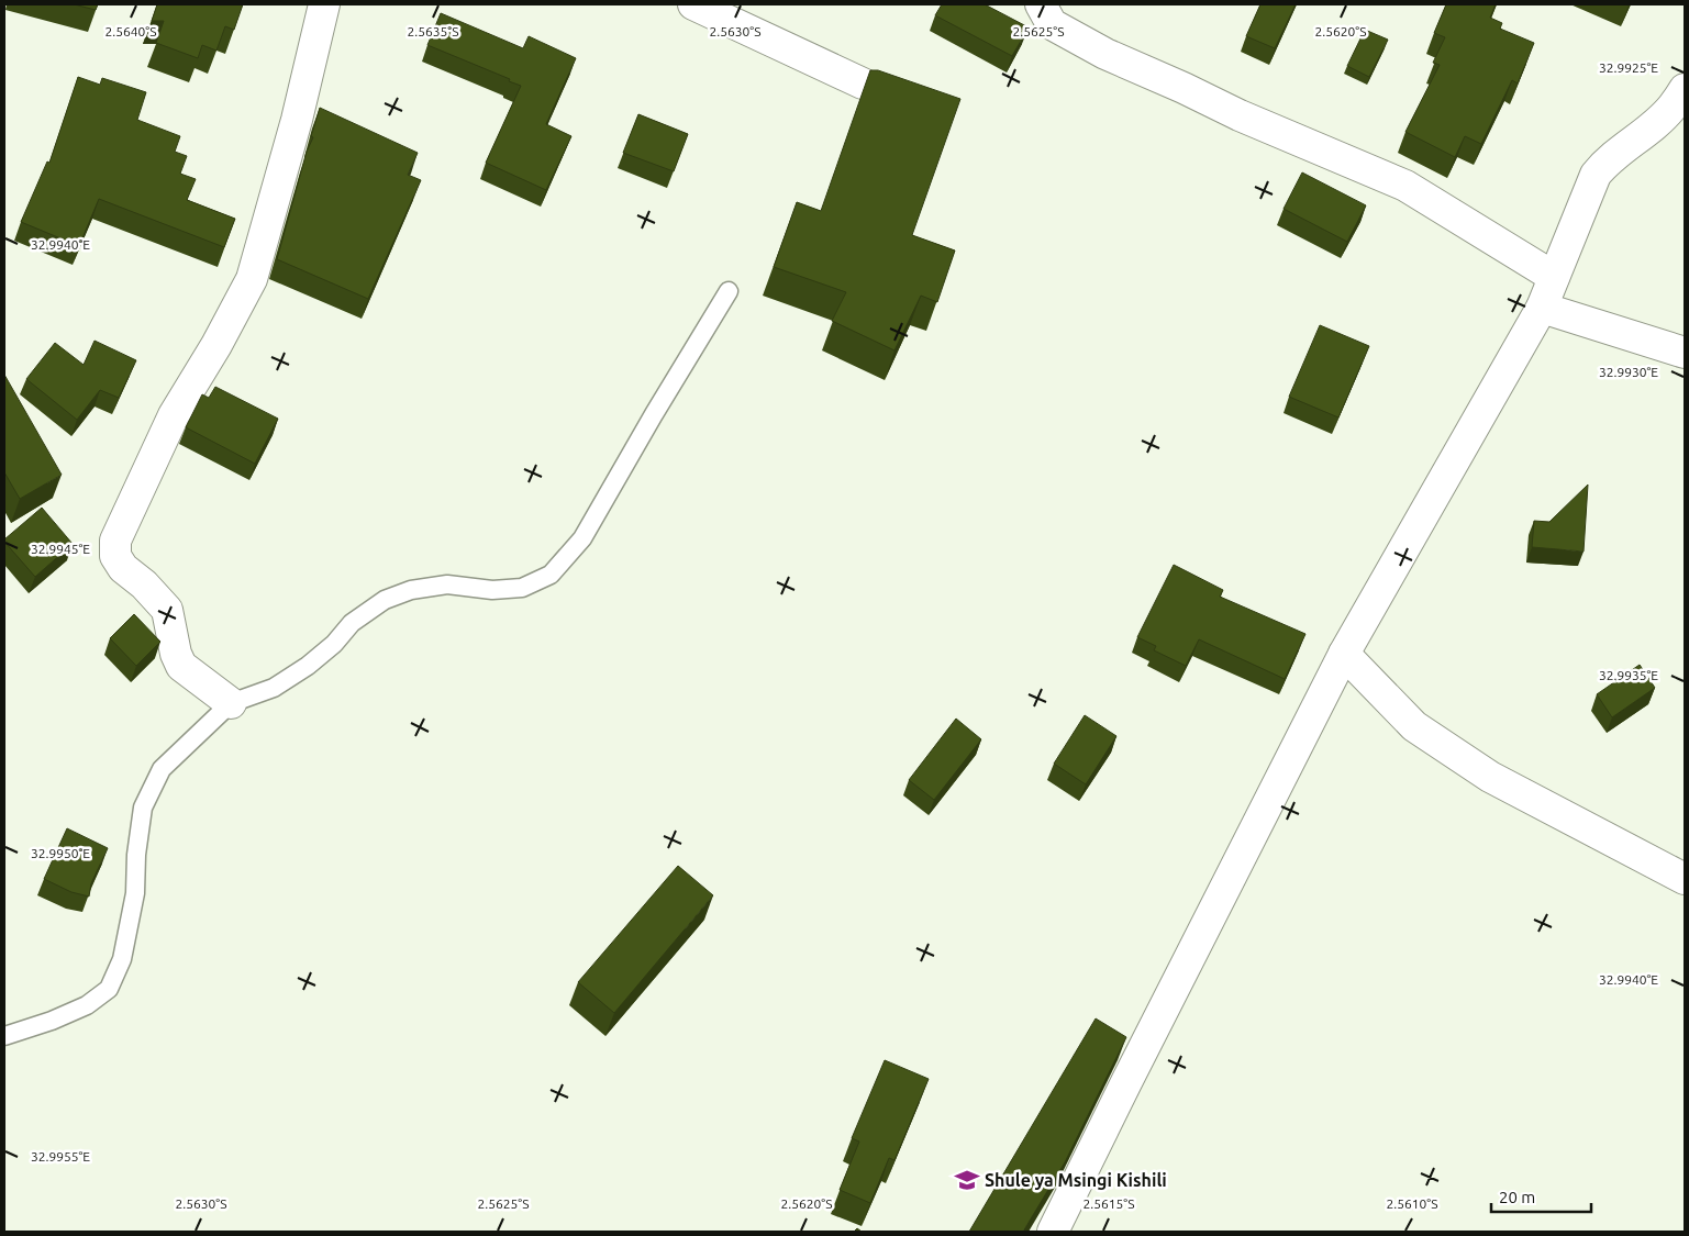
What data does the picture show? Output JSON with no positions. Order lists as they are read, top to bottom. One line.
{"places":{"school or university":["Shule ya Msingi Kishili"]},"scale_bar":"20 m","coordinates":["2.5640°S","2.5635°S","2.5630°S","2.5625°S","2.5620°S","32.9925°E","32.9940°E","32.9930°E","32.9945°E","32.9935°E","32.9950°E","32.9955°E","2.5615°S","2.5610°S"]}
